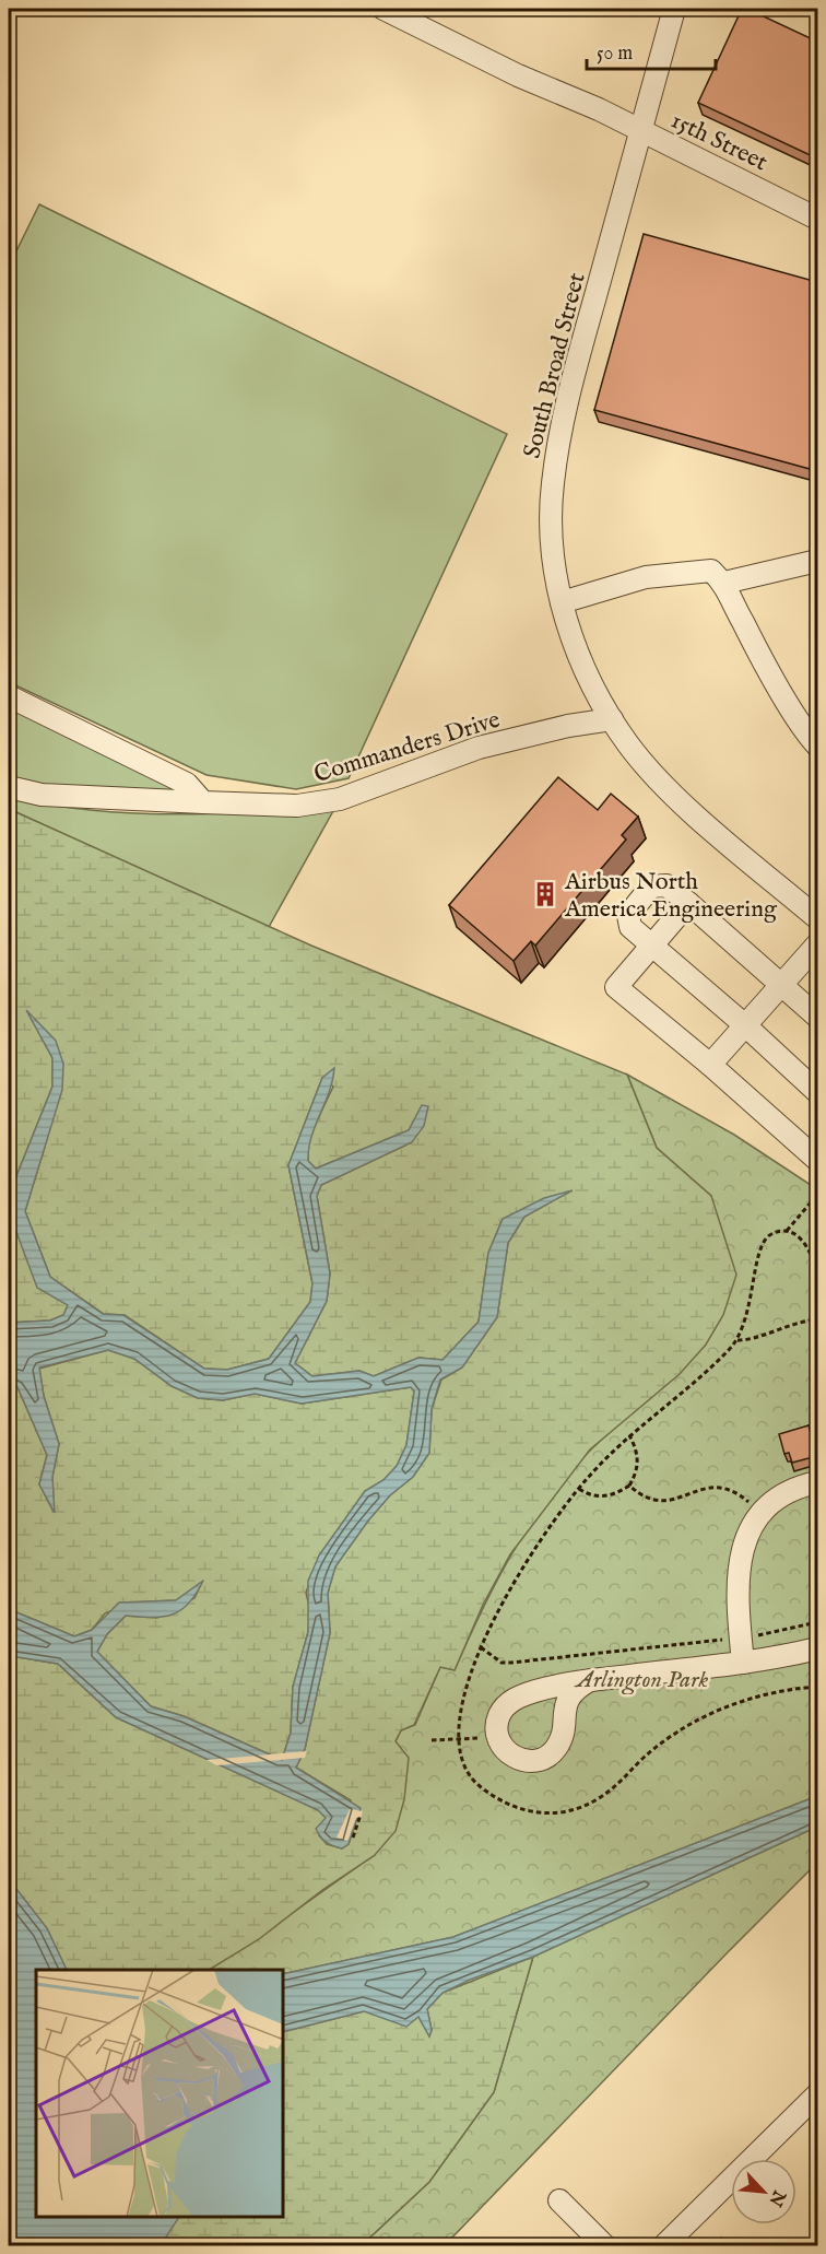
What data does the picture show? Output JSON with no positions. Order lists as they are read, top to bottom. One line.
{"streets":{"street":["15th Street","South Broad Street","Commanders Drive"]},"crossings":[["15th Street","South Broad Street"],["South Broad Street","Commanders Drive"]],"parks":["Arlington Park"],"places":{"building":["Airbus North America Engineering"]},"scale_bar":"50 m","north":"bottom right"}
